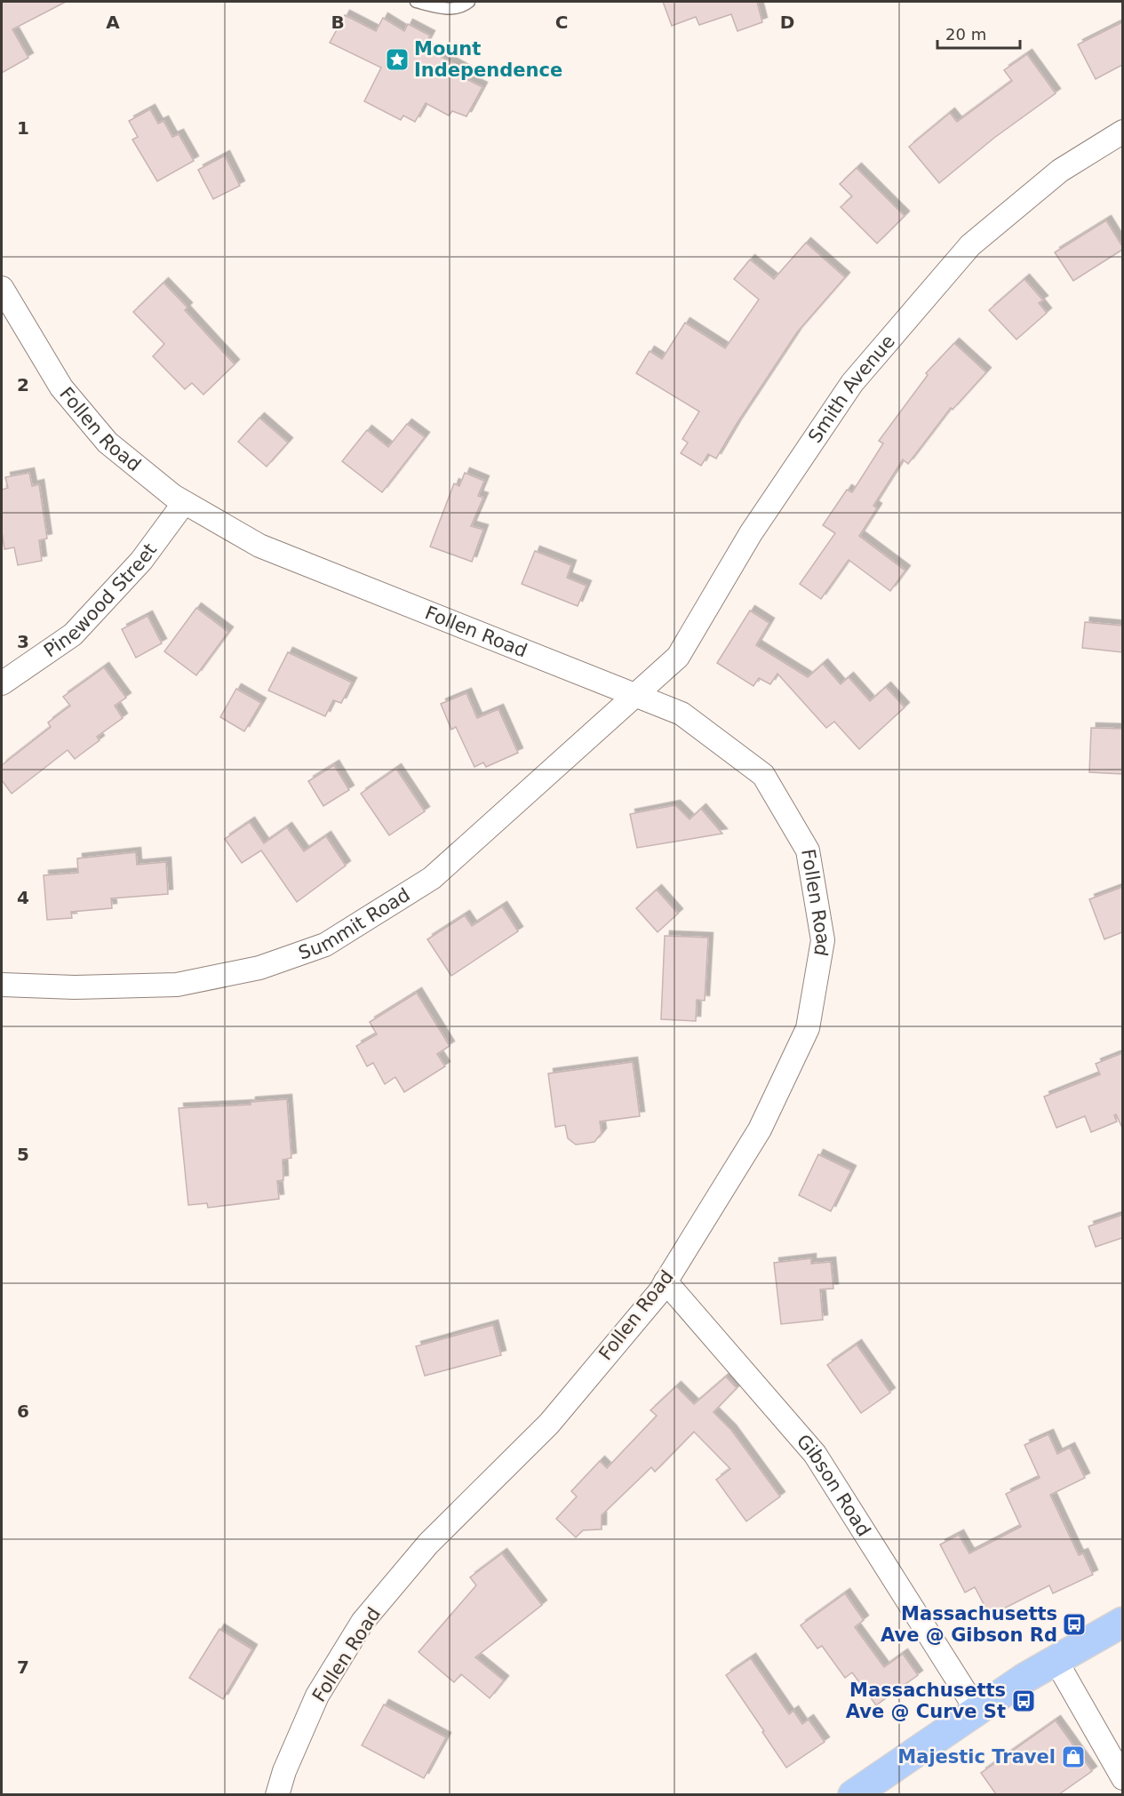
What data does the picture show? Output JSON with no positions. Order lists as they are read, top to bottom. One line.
{"streets":{"street":["Smith Avenue","Follen Road","Pinewood Street","Summit Road","Gibson Road"]},"crossings":[["Smith Avenue","Follen Road"],["Smith Avenue","Summit Road"],["Follen Road","Pinewood Street"],["Follen Road","Summit Road"],["Follen Road","Gibson Road"]],"places":{"place":["Mount Independence"],"bus stop":["Massachusetts Ave @ Gibson Rd","Massachusetts Ave @ Curve St"],"shop":["Majestic Travel"]},"scale_bar":"20 m","grid":{"columns":["A","B","C","D"],"rows":["1","2","3","4","5","6","7"]}}
